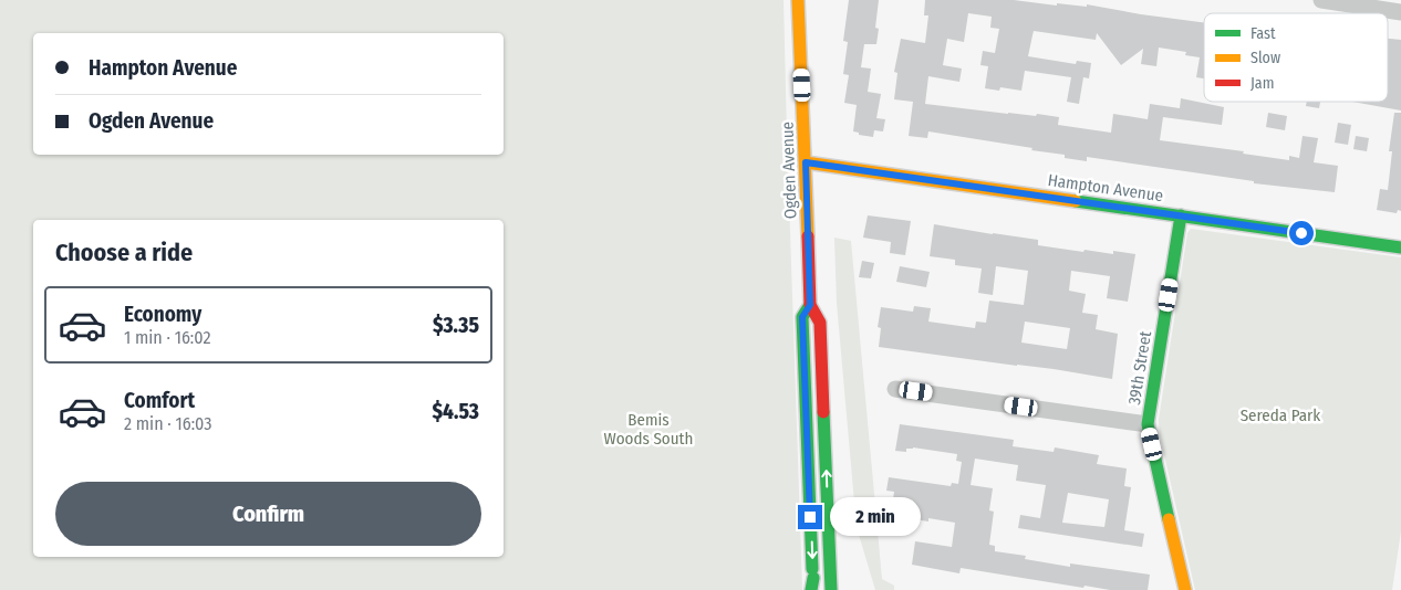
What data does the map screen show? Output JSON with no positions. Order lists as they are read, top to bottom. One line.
{"streets":{"street":["Ogden Avenue","Hampton Avenue","39th Street"]},"crossings":[["Ogden Avenue","Hampton Avenue"],["Hampton Avenue","39th Street"]],"parks":["Sereda Park","Bemis Woods South"],"legend":["Fast","Slow","Jam"],"page":{"banner":["Hampton Avenue","Ogden Avenue"],"heading":"Choose a ride","list":[{"name":"Economy","note":"1 min · 16:02","value":"$3.35"},{"name":"Comfort","note":"2 min · 16:03","value":"$4.53"}],"buttons":"Confirm","bubble":"2 min"}}
